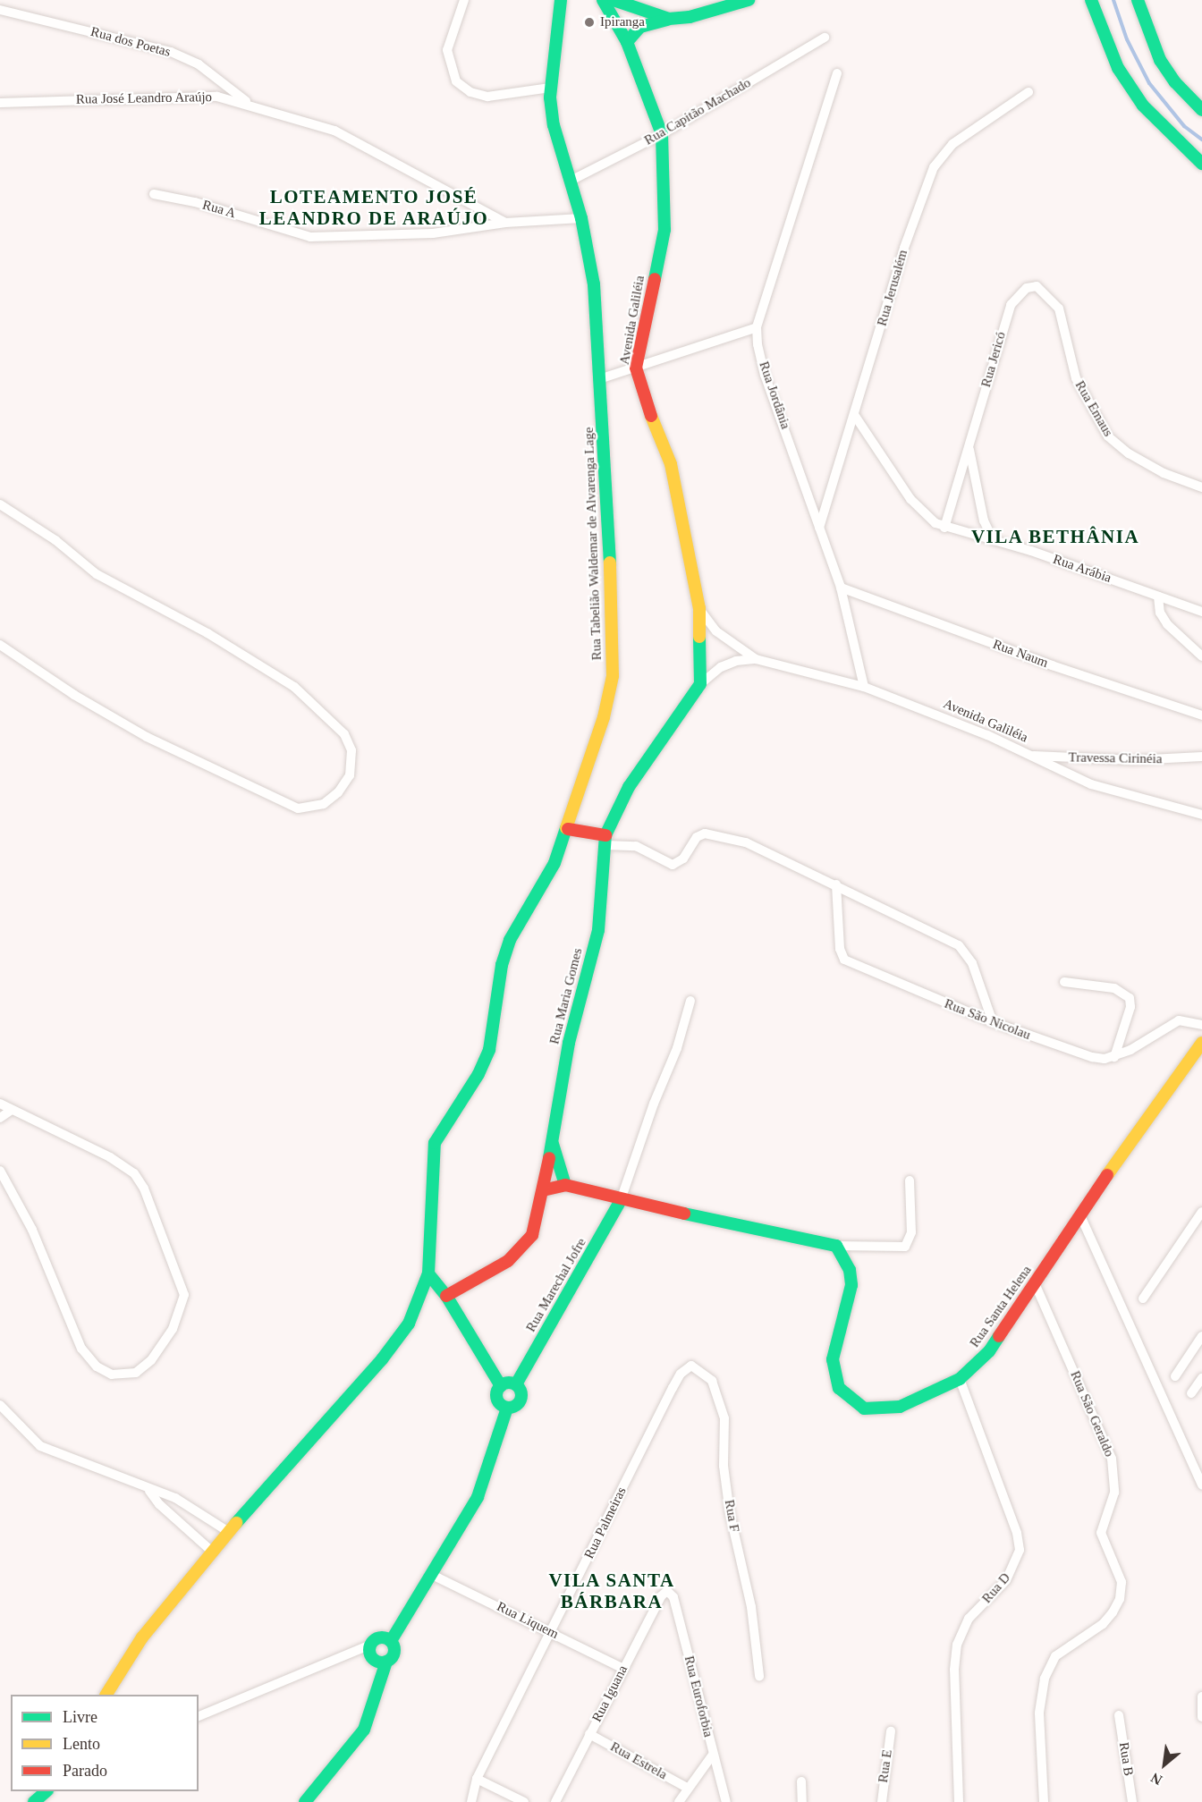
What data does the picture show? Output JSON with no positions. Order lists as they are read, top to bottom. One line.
{"streets":{"street":["Rua dos Poetas","Rua José Leandro Araújo","Rua Capitão Machado","Rua A","Rua Jerusalém","Avenida Galiléia","Rua Jericó","Rua Jordânia","Rua Emaus","Rua Tabelião Waldemar de Alvarenga Lage","Rua Arábia","Rua Naum","Travessa Cirinéia","Rua Maria Gomes","Rua São Nicolau","Rua Marechal Jofre","Rua Santa Helena","Rua São Geraldo","Rua F","Rua Palmeiras","Rua D","Rua Liquem","Rua Iguana","Rua Euroforbia","Rua B","Rua Estrela","Rua E"]},"crossings":[["Rua dos Poetas","Rua José Leandro Araújo"],["Rua José Leandro Araújo","Rua A"],["Rua Capitão Machado","Avenida Galiléia"],["Rua Capitão Machado","Rua Tabelião Waldemar de Alvarenga Lage"],["Rua Jerusalém","Rua Jordânia"],["Rua Jerusalém","Rua Arábia"],["Avenida Galiléia","Rua Jordânia"],["Avenida Galiléia","Travessa Cirinéia"],["Avenida Galiléia","Rua Maria Gomes"],["Rua Jericó","Rua Emaus"],["Rua Jericó","Rua Arábia"],["Rua Jordânia","Rua Naum"],["Rua Santa Helena","Rua São Geraldo"],["Rua Santa Helena","Rua D"],["Rua F","Rua Palmeiras"],["Rua Palmeiras","Rua Liquem"],["Rua Liquem","Rua Iguana"],["Rua Iguana","Rua Euroforbia"],["Rua Iguana","Rua Estrela"]],"districts":["LOTEAMENTO JOSÉ LEANDRO DE ARAÚJO","VILA BETHÂNIA","VILA SANTA BÁRBARA"],"places":["Ipiranga"],"legend":["Livre","Lento","Parado"],"north":"bottom left"}
